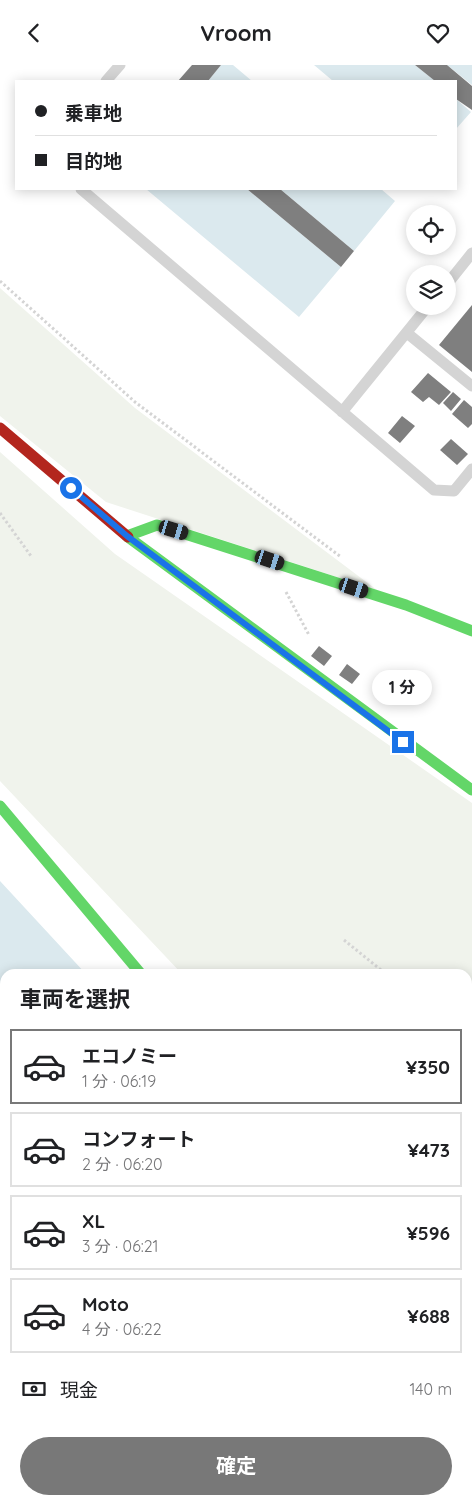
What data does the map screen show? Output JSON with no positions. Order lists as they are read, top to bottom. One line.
{"page":{"header":"Vroom","banner":["乗車地","目的地"],"bubble":"1 分","heading":"車両を選択","list":[{"name":"エコノミー","note":"1 分 · 06:19","value":"¥350"},{"name":"コンフォート","note":"2 分 · 06:20","value":"¥473"},{"name":"XL","note":"3 分 · 06:21","value":"¥596"},{"name":"Moto","note":"4 分 · 06:22","value":"¥688"}],"pay":["現金","140 m"],"buttons":"確定"}}
